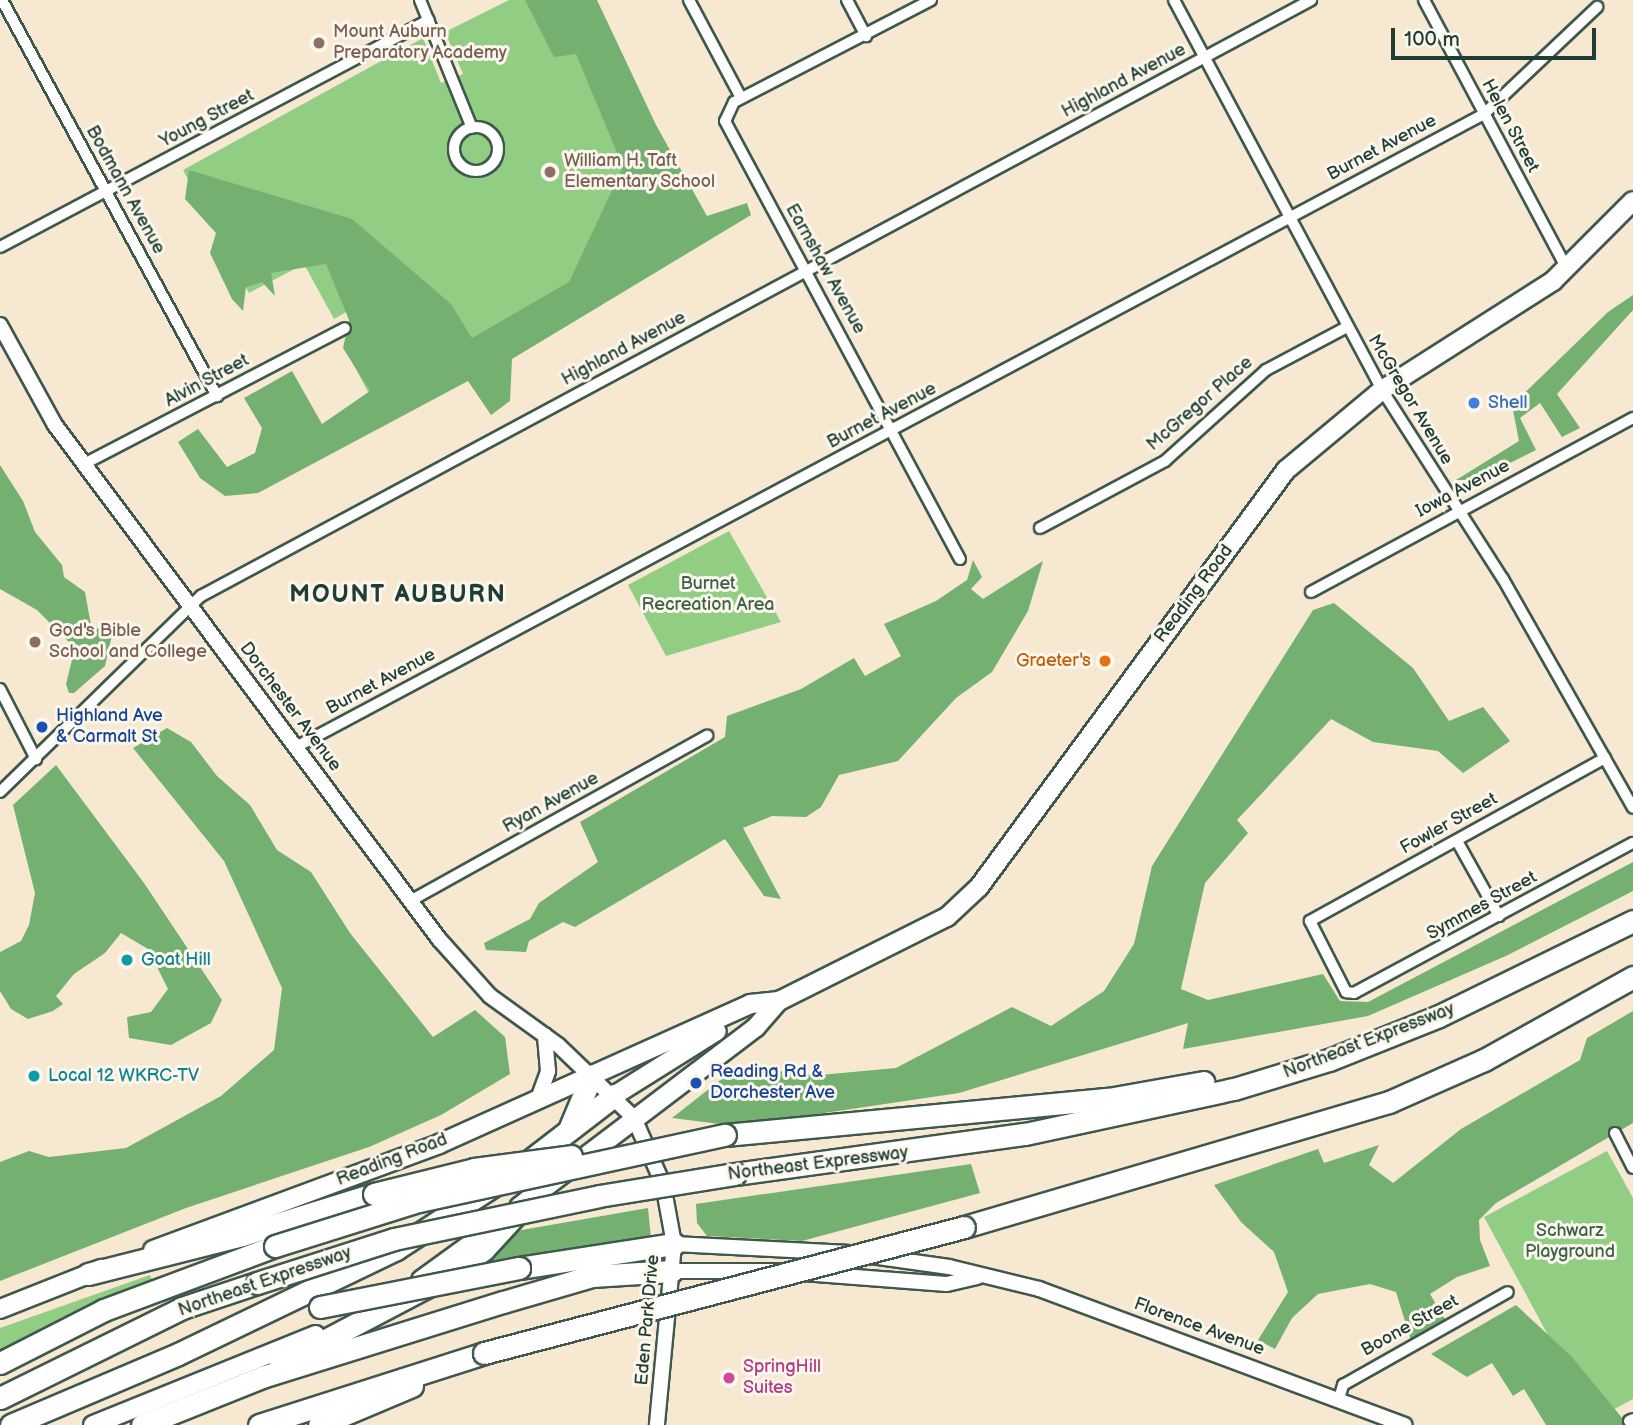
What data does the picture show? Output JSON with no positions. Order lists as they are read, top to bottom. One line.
{"streets":{"highway":["Northeast Expressway"],"main road":["Reading Road"],"street":["Highland Avenue","Young Street","Helen Street","Burnet Avenue","Bodmann Avenue","Earnshaw Avenue","Alvin Street","McGregor Avenue","McGregor Place","Iowa Avenue","Dorchester Avenue","Ryan Avenue","Fowler Street","Symmes Street","Eden Park Drive","Boone Street","Florence Avenue"]},"crossings":[["Highland Avenue","Earnshaw Avenue"],["Highland Avenue","McGregor Avenue"],["Highland Avenue","Dorchester Avenue"],["Young Street","Bodmann Avenue"],["Helen Street","Burnet Avenue"],["Helen Street","Reading Road"],["Burnet Avenue","Earnshaw Avenue"],["Burnet Avenue","McGregor Avenue"],["Burnet Avenue","Dorchester Avenue"],["Bodmann Avenue","Alvin Street"],["Alvin Street","Dorchester Avenue"],["McGregor Avenue","McGregor Place"],["McGregor Avenue","Iowa Avenue"],["McGregor Avenue","Reading Road"],["McGregor Avenue","Fowler Street"],["Reading Road","Dorchester Avenue"],["Reading Road","Eden Park Drive"],["Dorchester Avenue","Ryan Avenue"],["Dorchester Avenue","Eden Park Drive"],["Fowler Street","Symmes Street"],["Eden Park Drive","Florence Avenue"],["Boone Street","Florence Avenue"]],"districts":["MOUNT AUBURN"],"parks":["Burnet Recreation Area","Schwarz Playground"],"places":["Mount Auburn Preparatory Academy","William H. Taft Elementary School","Shell","God's Bible School and College","Graeter's","Highland Ave & Carmalt St","Goat Hill","Local 12 WKRC-TV","Reading Rd & Dorchester Ave","SpringHill Suites"],"scale_bar":"100 m"}
